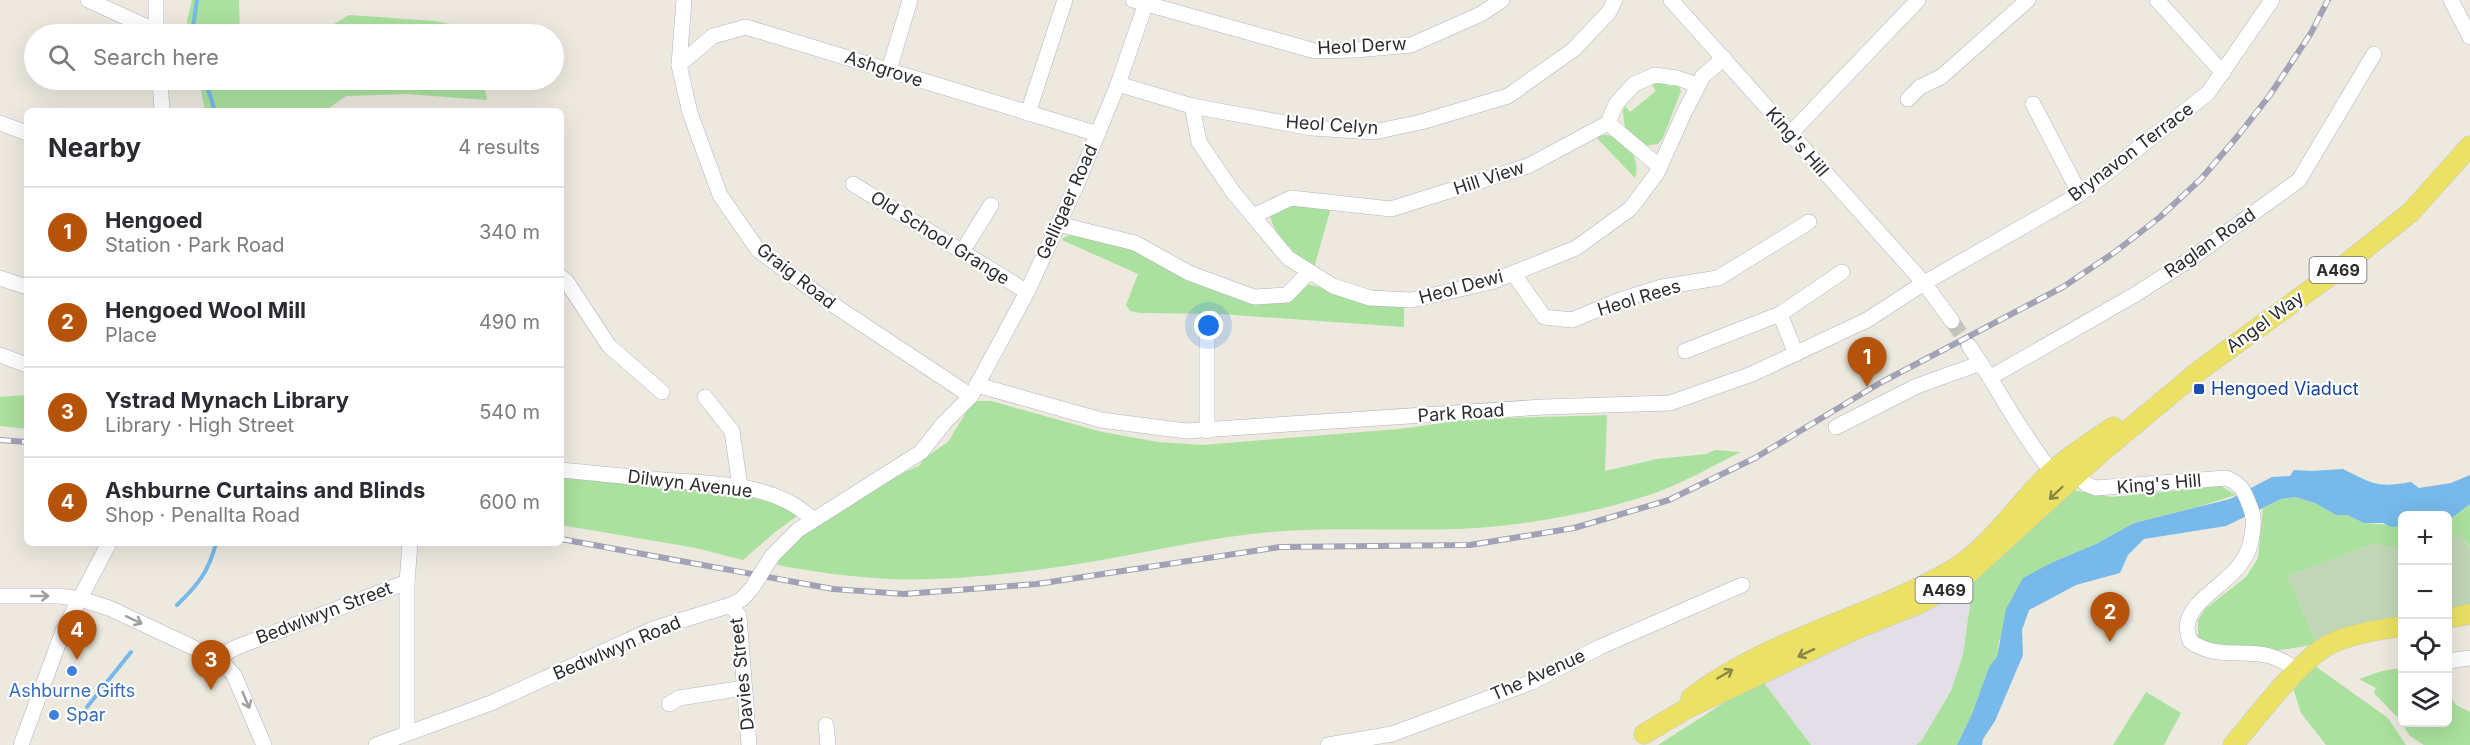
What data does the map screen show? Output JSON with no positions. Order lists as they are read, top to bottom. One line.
{"streets":{"main road":["A469","Angel Way"],"street":["Heol Derw","Ashgrove","Heol Celyn","King's Hill","Brynavon Terrace","Hill View","Gelligaer Road","Old School Grange","Raglan Road","Graig Road","Heol Dewi","Heol Rees","Park Road","Dilwyn Avenue","Bedwlwyn Street","Bedwlwyn Road","Davies Street","The Avenue"]},"crossings":[["Heol Derw","Gelligaer Road"],["Ashgrove","Gelligaer Road"],["Ashgrove","Graig Road"],["Heol Celyn","Gelligaer Road"],["Heol Celyn","Heol Dewi"],["King's Hill","Brynavon Terrace"],["King's Hill","A469"],["King's Hill","Heol Dewi"],["King's Hill","Park Road"],["Brynavon Terrace","Park Road"],["Hill View","Heol Dewi"],["Gelligaer Road","Old School Grange"],["Gelligaer Road","Graig Road"],["Gelligaer Road","Park Road"],["Gelligaer Road","Bedwlwyn Road"],["A469","Angel Way"],["Graig Road","Park Road"],["Graig Road","Bedwlwyn Road"],["Heol Dewi","Heol Rees"],["Park Road","Bedwlwyn Road"],["Dilwyn Avenue","Bedwlwyn Road"],["Bedwlwyn Road","Davies Street"]],"places":{"transit":["Hengoed Viaduct"],"other":["Ashburne Gifts","Spar"]},"page":{"search":"Search here","heading":["Nearby","4 results"],"list":[{"mark":"1","name":"Hengoed","note":"Station · Park Road","value":"340 m"},{"mark":"2","name":"Hengoed Wool Mill","note":"Place","value":"490 m"},{"mark":"3","name":"Ystrad Mynach Library","note":"Library · High Street","value":"540 m"},{"mark":"4","name":"Ashburne Curtains and Blinds","note":"Shop · Penallta Road","value":"600 m"}],"pins":["1","2","4","3"],"map_buttons":["+","−"]}}
